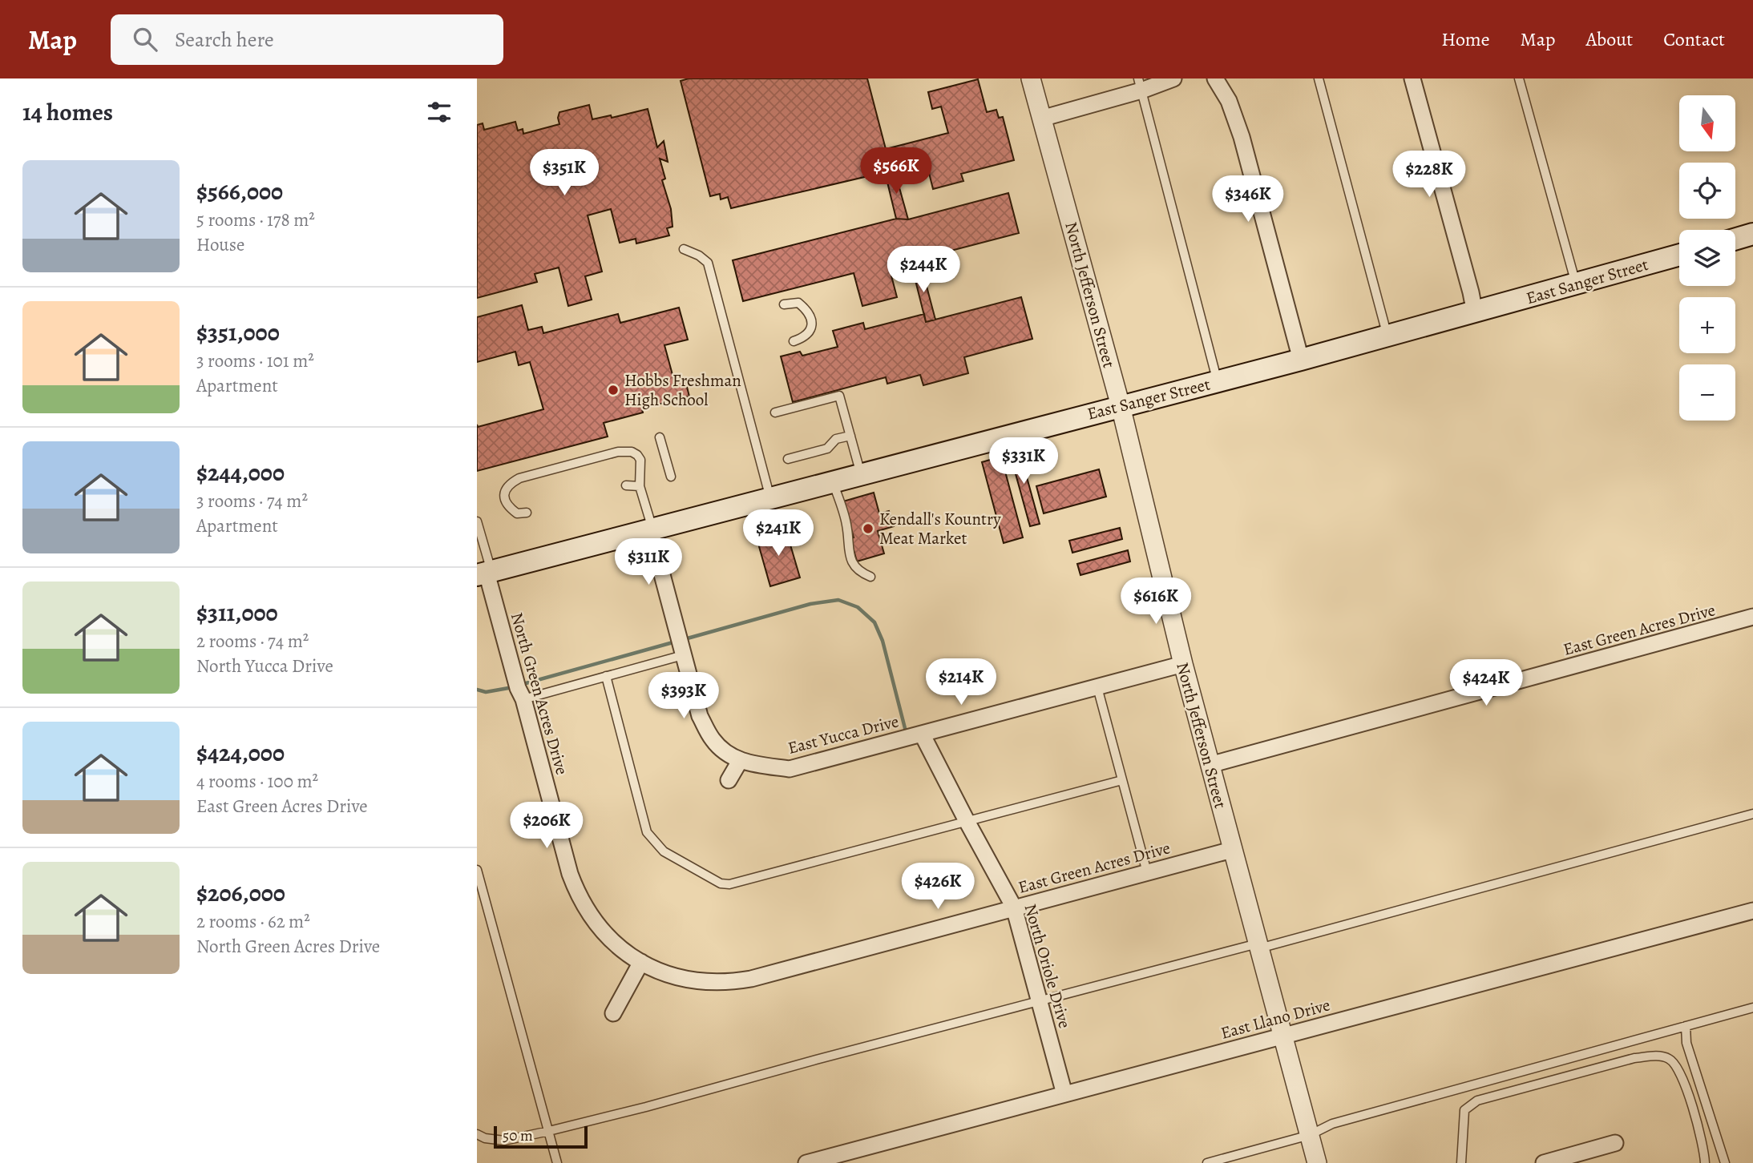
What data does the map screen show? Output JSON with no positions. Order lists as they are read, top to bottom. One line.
{"streets":{"main road":["East Sanger Street"],"street":["North Jefferson Street","East Green Acres Drive","North Green Acres Drive","East Yucca Drive","North Oriole Drive","East Llano Drive"]},"crossings":[["East Sanger Street","North Jefferson Street"],["East Sanger Street","North Green Acres Drive"],["North Jefferson Street","East Green Acres Drive"],["North Jefferson Street","East Yucca Drive"],["North Jefferson Street","East Llano Drive"],["East Green Acres Drive","North Green Acres Drive"],["East Green Acres Drive","North Oriole Drive"],["East Yucca Drive","North Oriole Drive"],["North Oriole Drive","East Llano Drive"]],"places":["Hobbs Freshman High School","Kendall's Kountry Meat Market"],"scale_bar":"50 m","north":"bottom","page":{"header":"Map","search":"Search here","nav":["Home","Map","About","Contact"],"heading":"14 homes","map_buttons":["+","−"],"list":[{"name":"$566,000","note":"5 rooms · 178 m² · House"},{"name":"$351,000","note":"3 rooms · 101 m² · Apartment"},{"name":"$244,000","note":"3 rooms · 74 m² · Apartment"},{"name":"$311,000","note":"2 rooms · 74 m² · North Yucca Drive"},{"name":"$424,000","note":"4 rooms · 100 m² · East Green Acres Drive"},{"name":"$206,000","note":"2 rooms · 62 m² · North Green Acres Drive"}],"price":["$566K","$351K","$228K","$346K","$244K","$331K","$241K","$311K","$616K","$214K","$424K","$393K","$206K","$426K"],"scale":"50 m"}}
